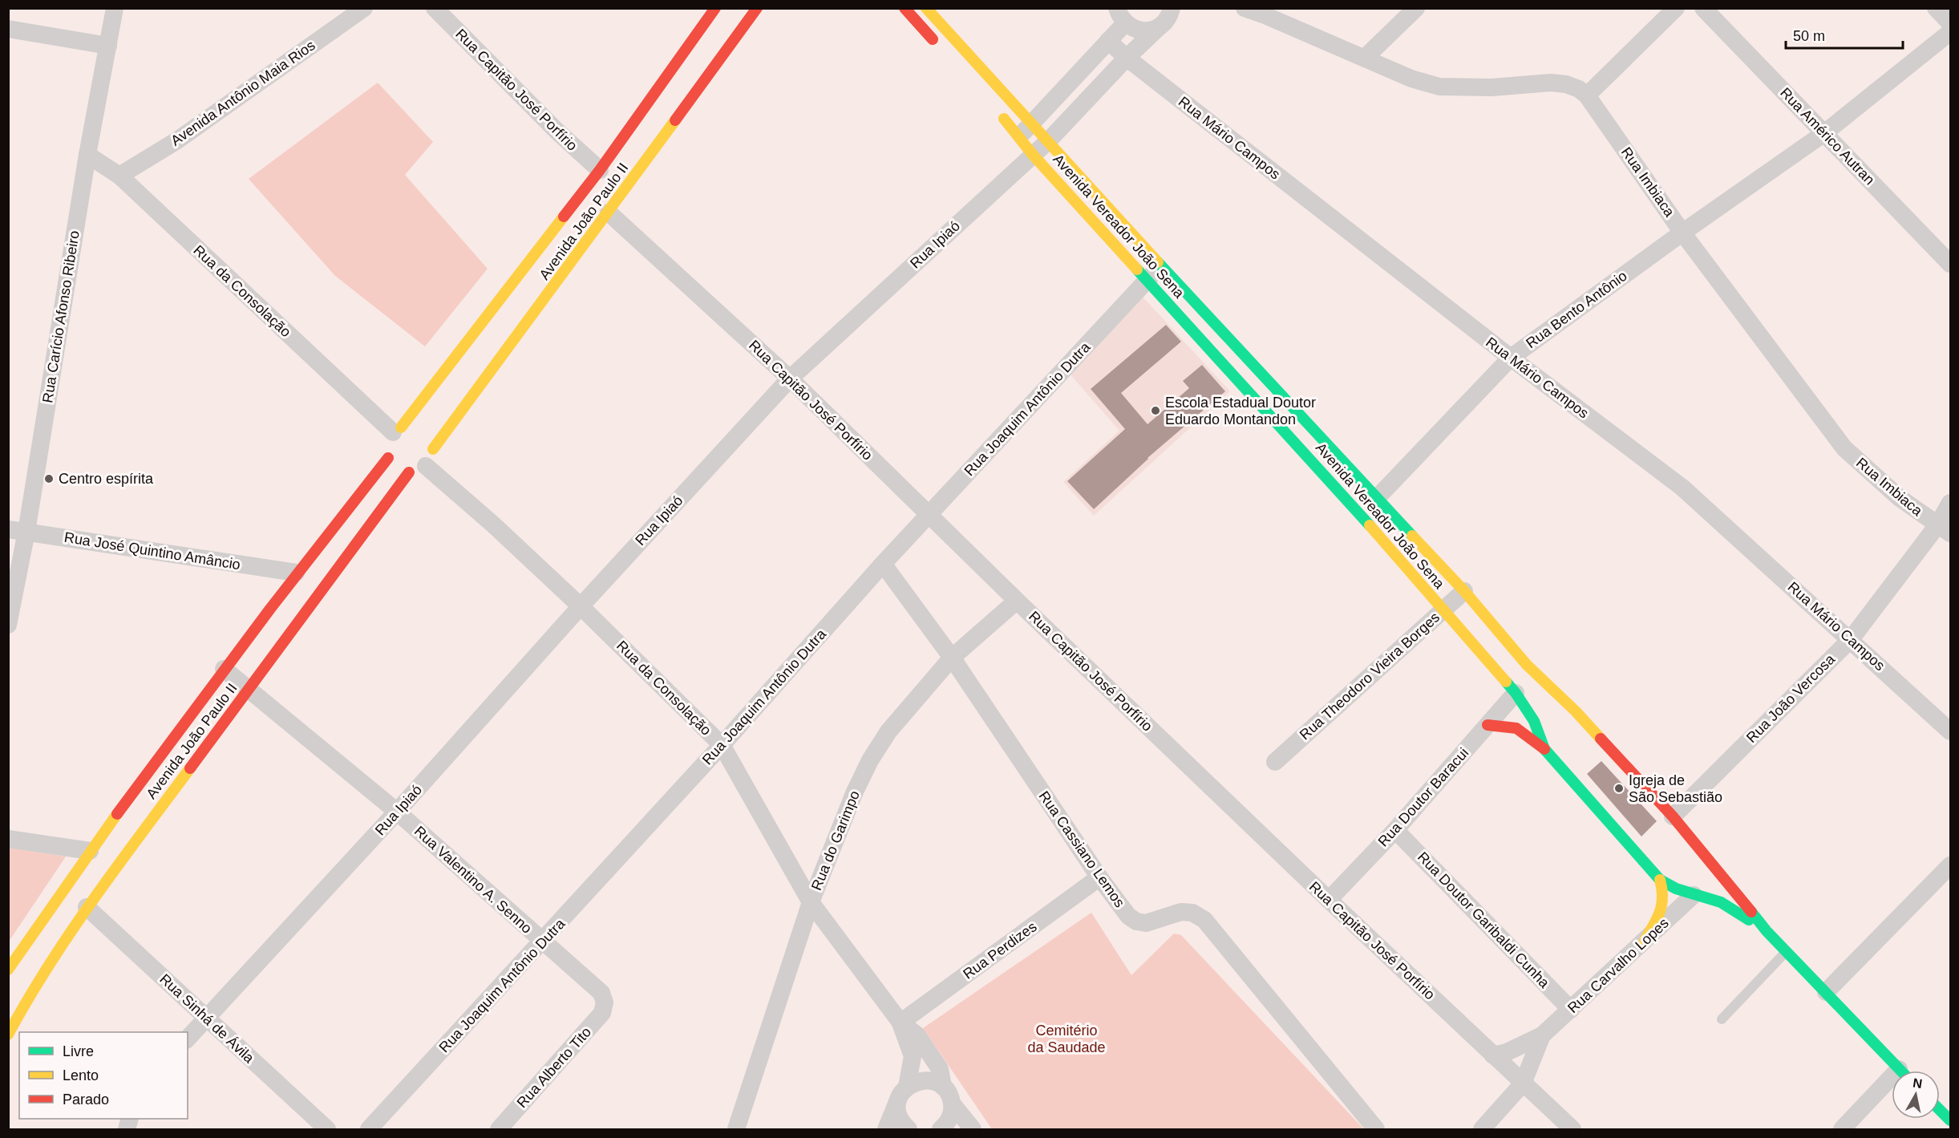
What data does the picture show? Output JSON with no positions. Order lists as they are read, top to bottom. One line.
{"streets":{"main road":["Avenida João Paulo II","Avenida Vereador João Sena"],"street":["Rua Capitão José Porfírio","Avenida Antônio Maia Rios","Rua Américo Autran","Rua Mário Campos","Rua Imbiaca","Rua Ipiaó","Rua da Consolação","Rua Bento Antônio","Rua Carício Afonso Ribeiro","Rua Joaquim Antônio Dutra","Rua José Quintino Amâncio","Rua Theodoro Vieira Borges","Rua João Vercosa","Rua Doutor Baracui","Rua do Garimpo","Rua Cassiano Lemos","Rua Valentino A. Senno","Rua Doutor Garibaldi Cunha","Rua Perdizes","Rua Carvalho Lopes","Rua Sinhá de Ávila","Rua Alberto Tito"]},"crossings":[["Rua Capitão José Porfírio","Avenida João Paulo II"],["Rua Capitão José Porfírio","Rua Ipiaó"],["Rua Capitão José Porfírio","Rua Joaquim Antônio Dutra"],["Rua Capitão José Porfírio","Rua Doutor Baracui"],["Rua Capitão José Porfírio","Rua do Garimpo"],["Rua Capitão José Porfírio","Rua Carvalho Lopes"],["Avenida Antônio Maia Rios","Rua da Consolação"],["Rua Américo Autran","Rua Bento Antônio"],["Rua Mário Campos","Rua Ipiaó"],["Rua Mário Campos","Rua Bento Antônio"],["Rua Mário Campos","Rua João Vercosa"],["Rua Imbiaca","Rua Bento Antônio"],["Rua Imbiaca","Rua João Vercosa"],["Avenida João Paulo II","Rua da Consolação"],["Avenida João Paulo II","Rua José Quintino Amâncio"],["Avenida João Paulo II","Rua Valentino A. Senno"],["Avenida João Paulo II","Rua Sinhá de Ávila"],["Avenida Vereador João Sena","Rua Ipiaó"],["Avenida Vereador João Sena","Rua Bento Antônio"],["Avenida Vereador João Sena","Rua Joaquim Antônio Dutra"],["Avenida Vereador João Sena","Rua Theodoro Vieira Borges"],["Avenida Vereador João Sena","Rua João Vercosa"],["Avenida Vereador João Sena","Rua Doutor Baracui"],["Avenida Vereador João Sena","Rua Carvalho Lopes"],["Rua Ipiaó","Rua da Consolação"],["Rua Ipiaó","Rua Valentino A. Senno"],["Rua Ipiaó","Rua Sinhá de Ávila"],["Rua da Consolação","Rua Carício Afonso Ribeiro"],["Rua da Consolação","Rua Joaquim Antônio Dutra"],["Rua da Consolação","Rua do Garimpo"],["Rua da Consolação","Rua Perdizes"],["Rua Carício Afonso Ribeiro","Rua José Quintino Amâncio"],["Rua Joaquim Antônio Dutra","Rua Cassiano Lemos"],["Rua Joaquim Antônio Dutra","Rua Valentino A. Senno"],["Rua Doutor Baracui","Rua Doutor Garibaldi Cunha"],["Rua do Garimpo","Rua Cassiano Lemos"],["Rua Cassiano Lemos","Rua Perdizes"],["Rua Valentino A. Senno","Rua Alberto Tito"],["Rua Doutor Garibaldi Cunha","Rua Carvalho Lopes"]],"parks":["Cemitério da Saudade"],"places":["Escola Estadual Doutor Eduardo Montandon","Centro espírita","Igreja de São Sebastião"],"legend":["Livre","Lento","Parado"],"scale_bar":"50 m","north":"top"}
